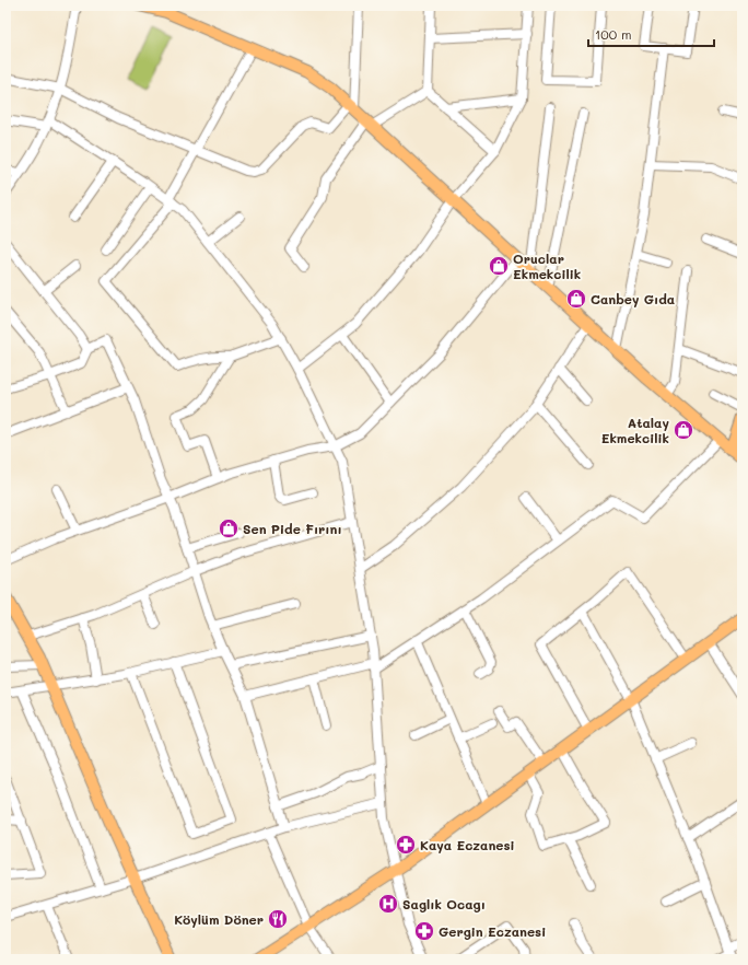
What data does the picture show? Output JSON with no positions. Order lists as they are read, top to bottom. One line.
{"places":{"shop":["Oruclar Ekmekcilik","Canbey Gıda","Atalay Ekmekcilik","Sen Pide Fırını"],"pharmacy":["Kaya Eczanesi","Gergin Eczanesi"],"hospital":["Saglık Ocagı"],"restaurant":["Köylüm Döner"]},"scale_bar":"100 m"}
